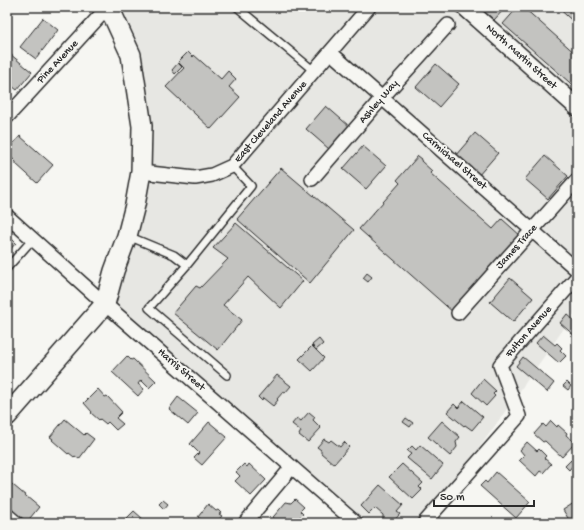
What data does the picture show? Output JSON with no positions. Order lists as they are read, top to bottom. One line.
{"streets":{"street":["North Martin Street","Pine Avenue","Ashley Way","East Cleveland Avenue","Carmichael Street","James Trace","Fulton Avenue","Harris Street"]},"crossings":[["Ashley Way","Carmichael Street"],["East Cleveland Avenue","Carmichael Street"],["Carmichael Street","James Trace"]],"scale_bar":"50 m"}
